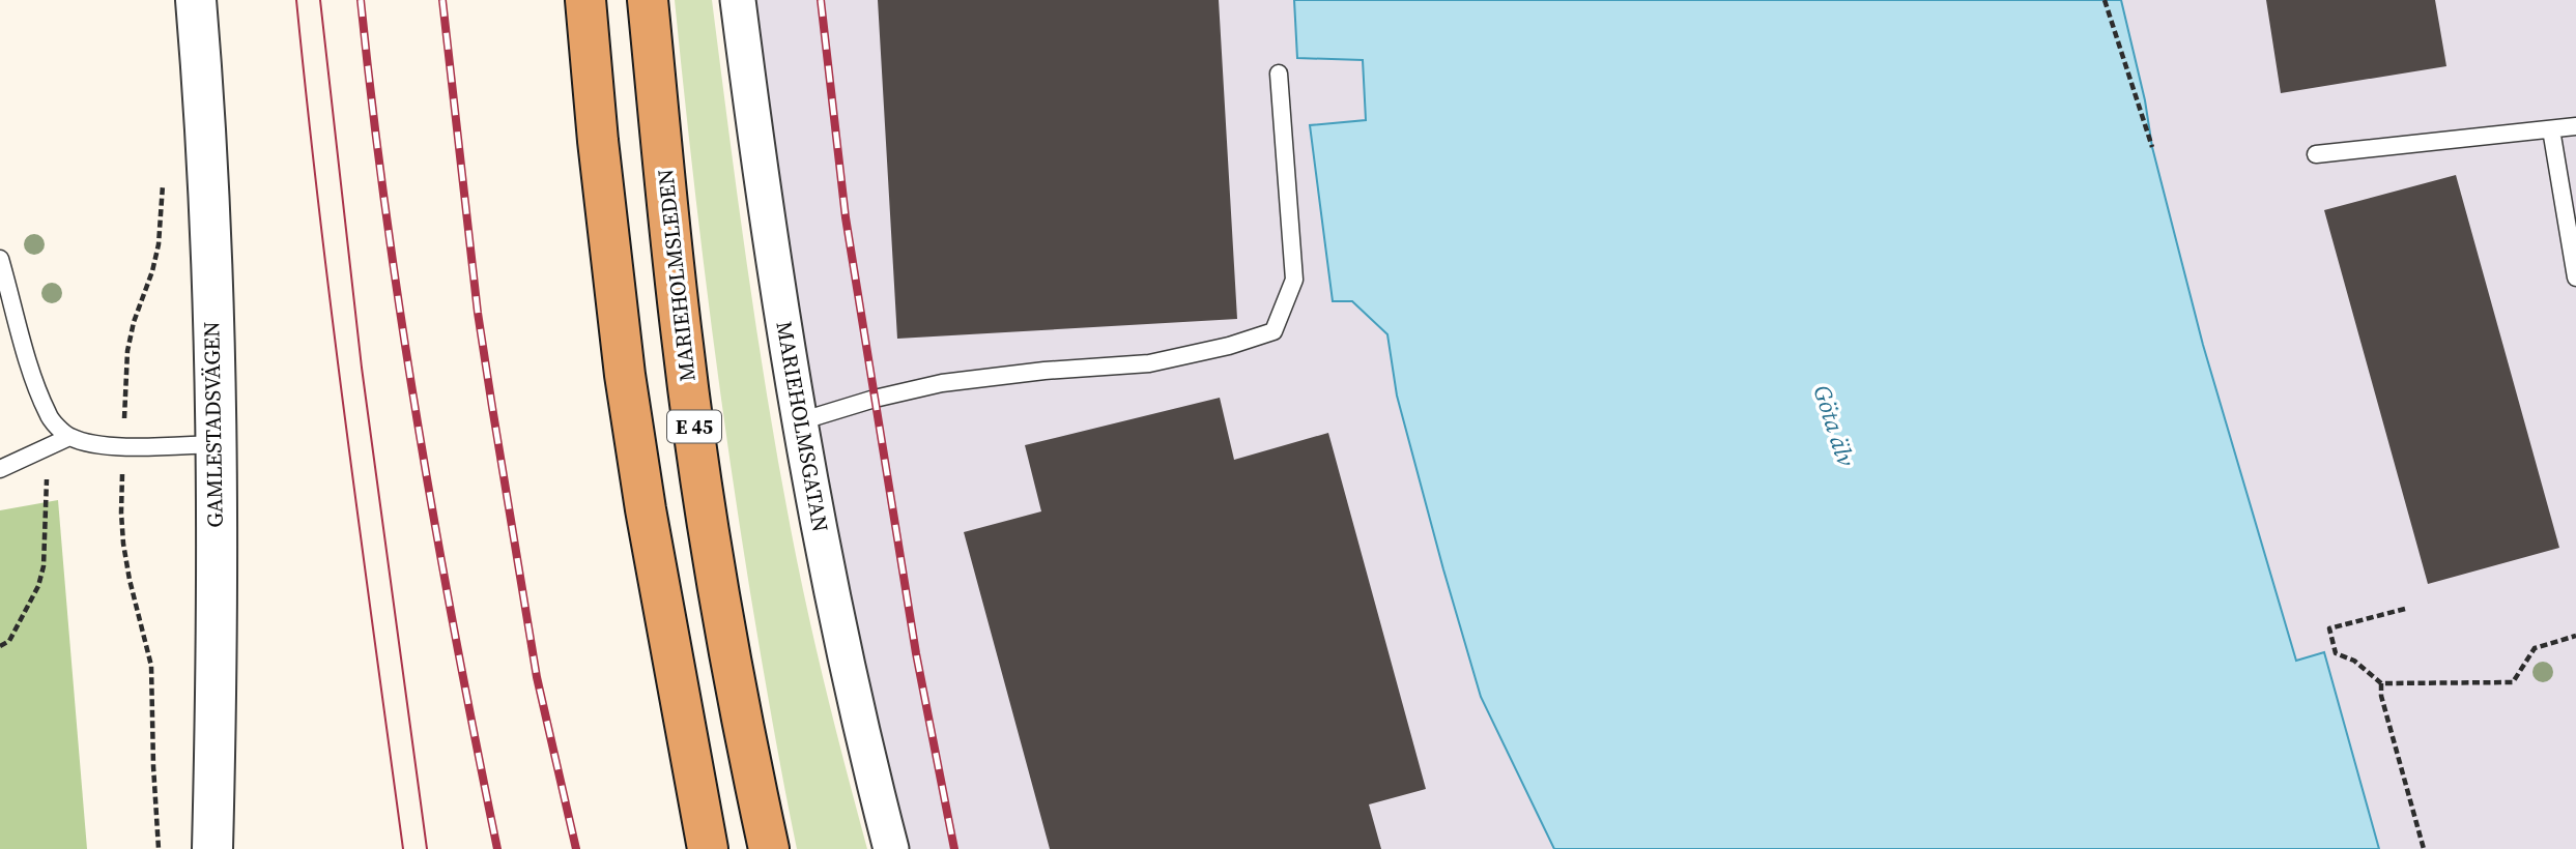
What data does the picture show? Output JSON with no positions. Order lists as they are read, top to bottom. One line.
{"streets":{"highway":["MARIEHOLMSLEDEN","E 45"],"street":["GAMLESTADSVÄGEN","MARIEHOLMSGATAN"]},"water":["Göta älv"]}
